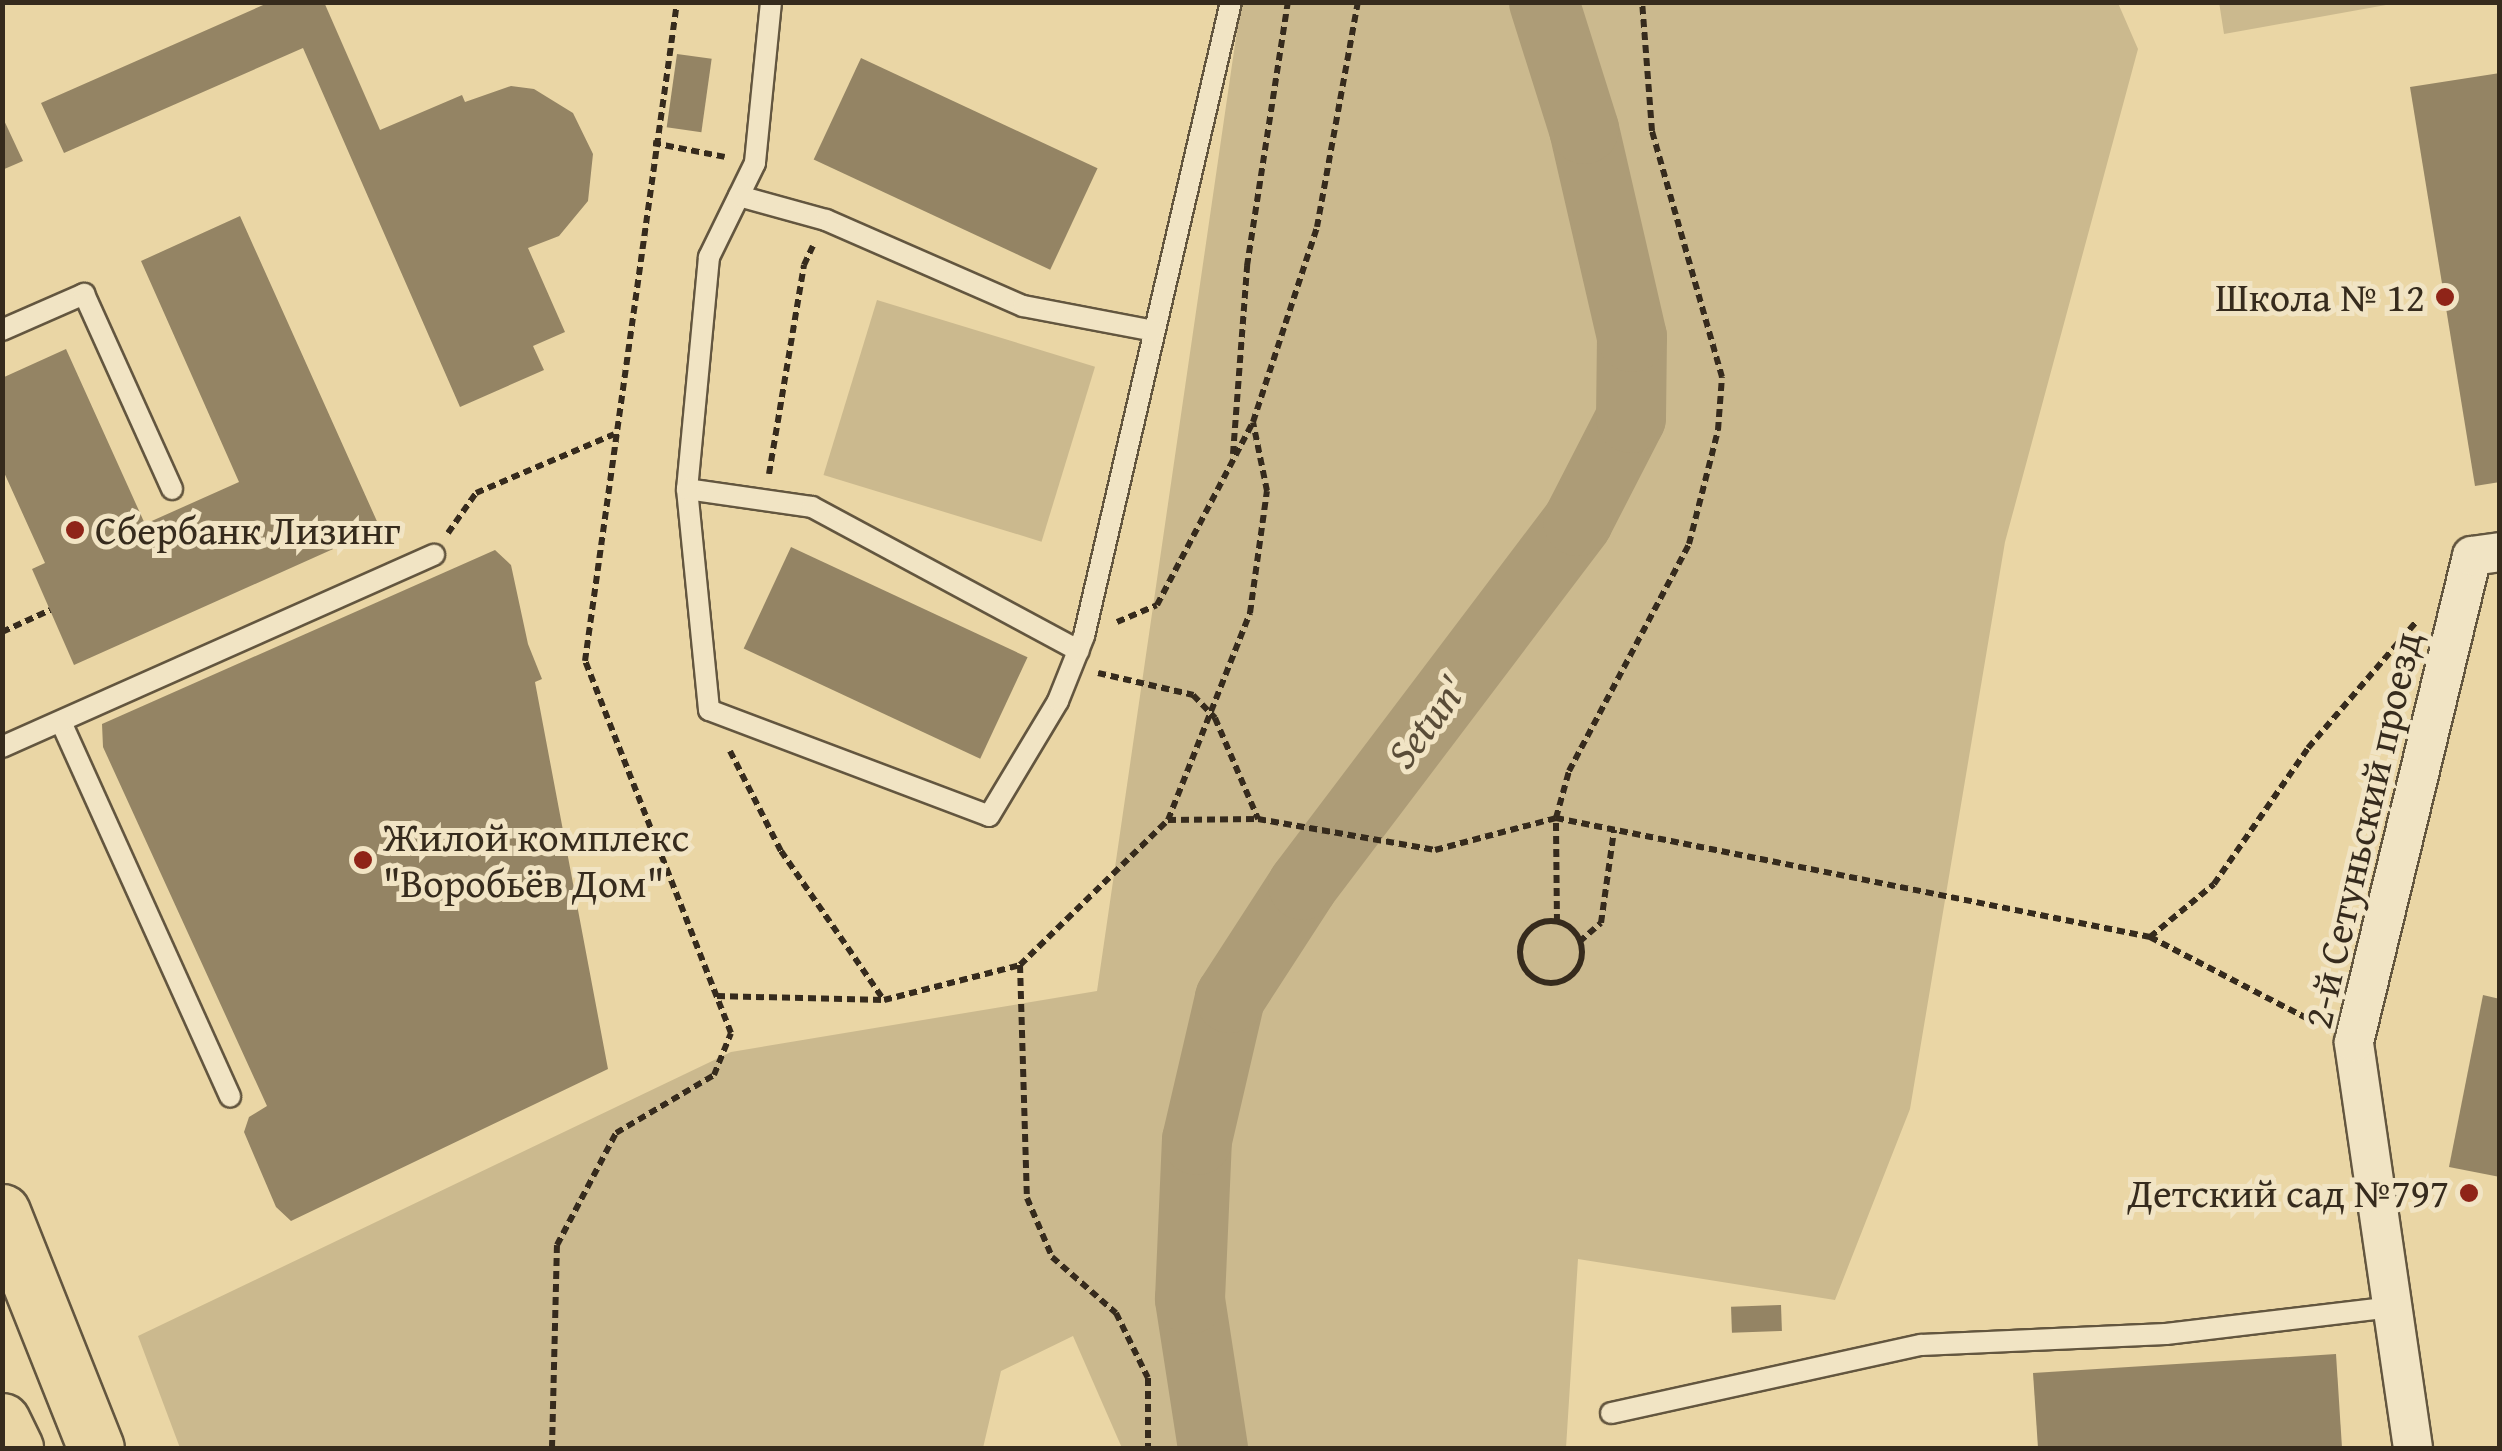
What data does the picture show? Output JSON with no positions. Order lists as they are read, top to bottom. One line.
{"streets":{"street":["2-й Сетуньский проезд"]},"water":["Setun'"],"places":["Школа № 12","Сбербанк Лизинг","Жилой комплекс \"Воробьёв Дом\"","Детский сад №797"]}
